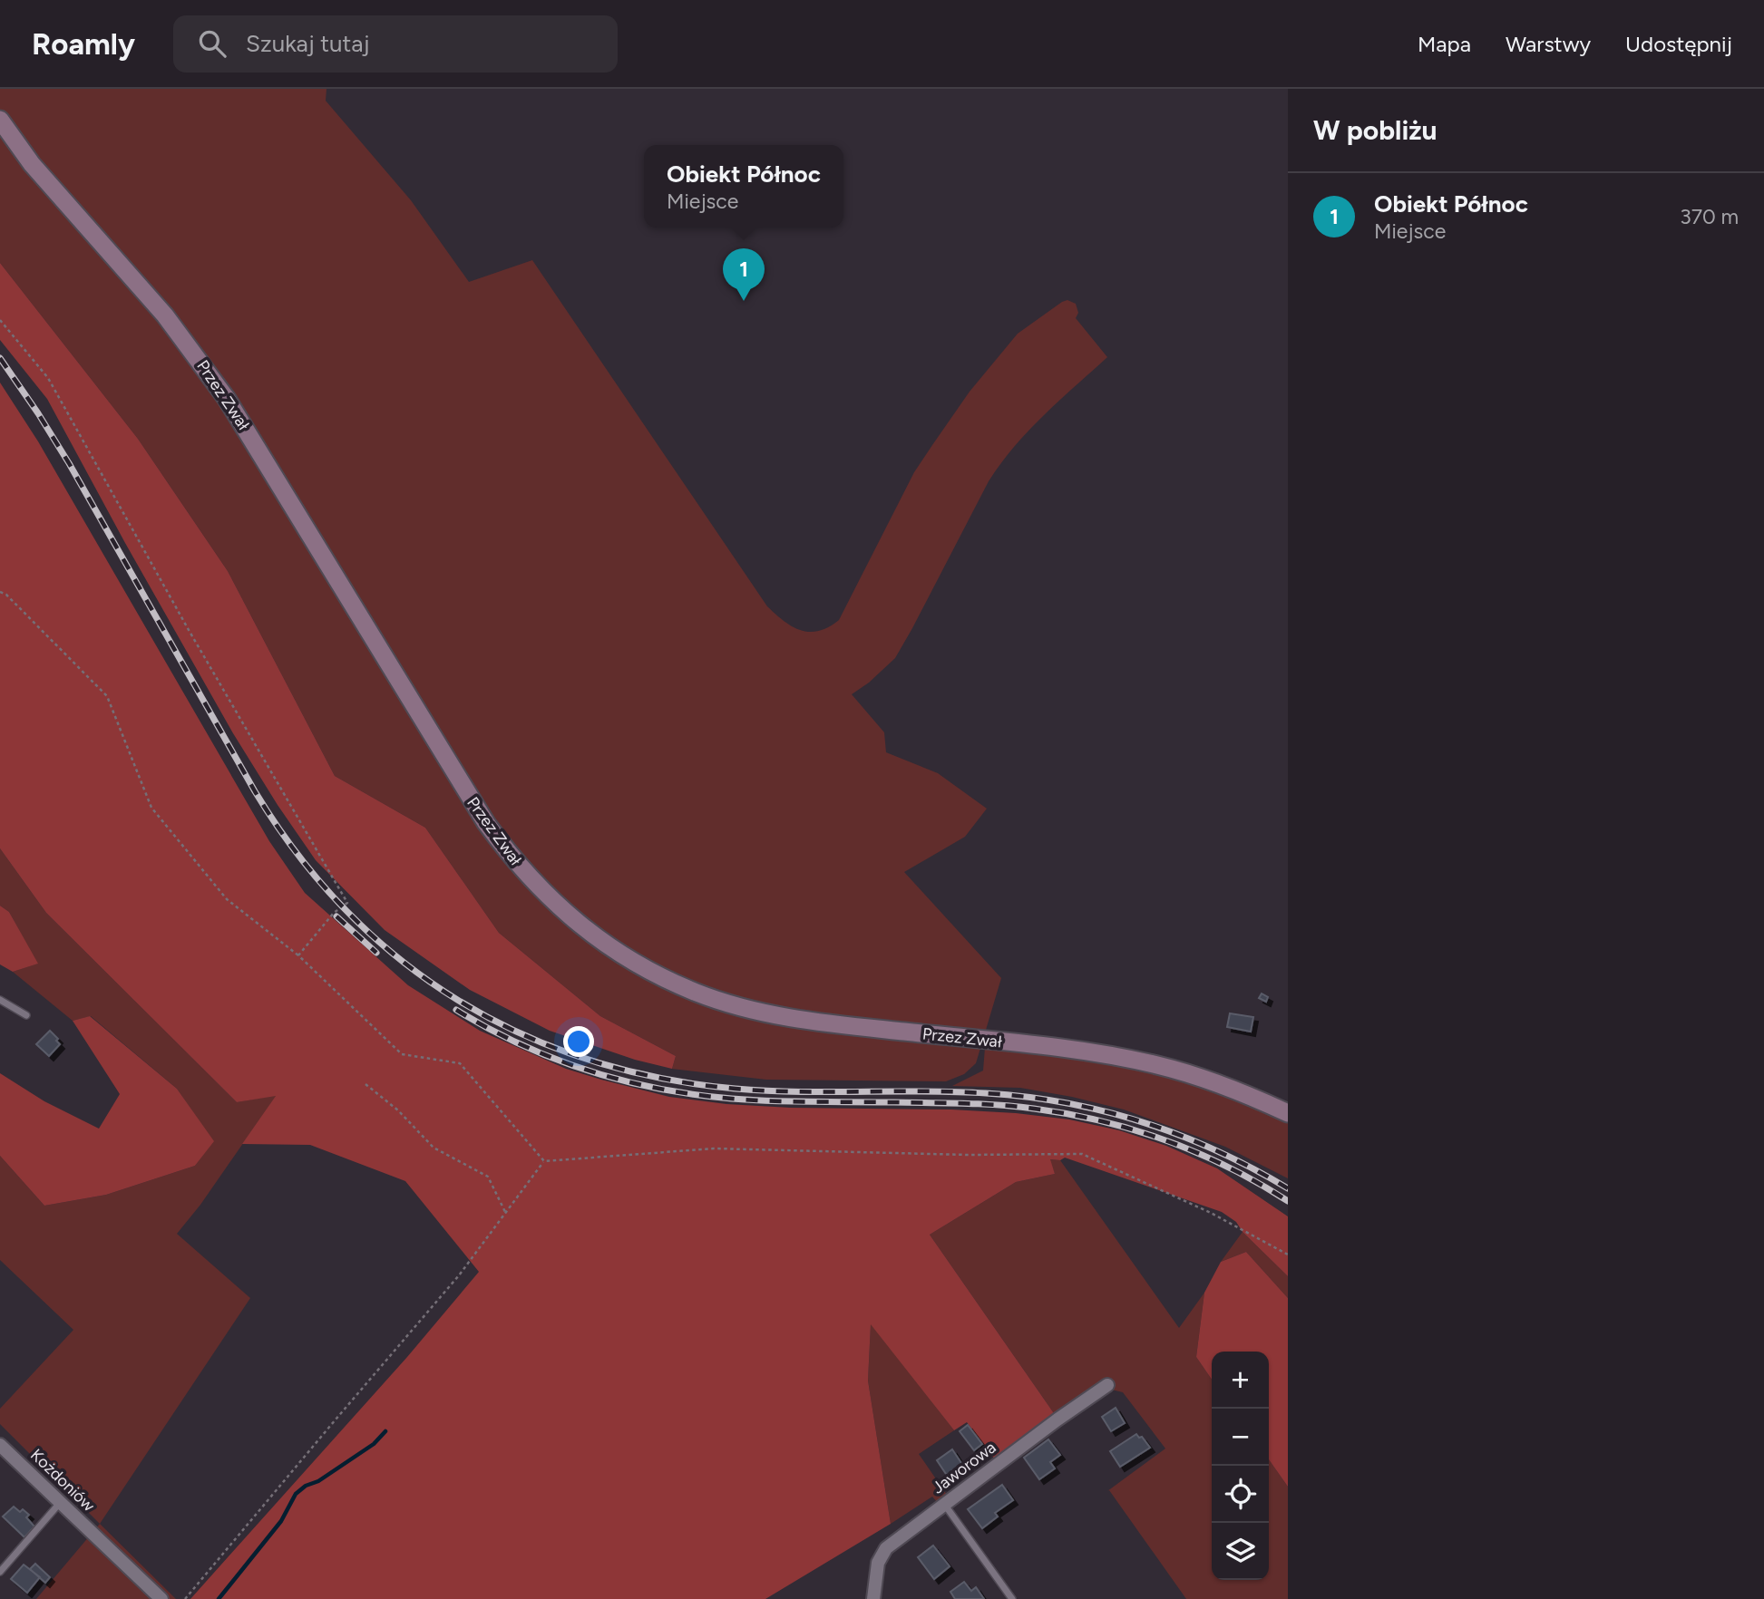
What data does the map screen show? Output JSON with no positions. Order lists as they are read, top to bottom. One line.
{"streets":{"street":["Przez Zwał","Jaworowa","Kożdoniów"]},"page":{"header":"Roamly","search":"Szukaj tutaj","nav":["Mapa","Warstwy","Udostępnij"],"heading":"W pobliżu","popup":["Obiekt Północ","Miejsce"],"list":[{"mark":"1","name":"Obiekt Północ","note":"Miejsce","value":"370 m"}],"pins":"1","map_buttons":["+","−"]}}
